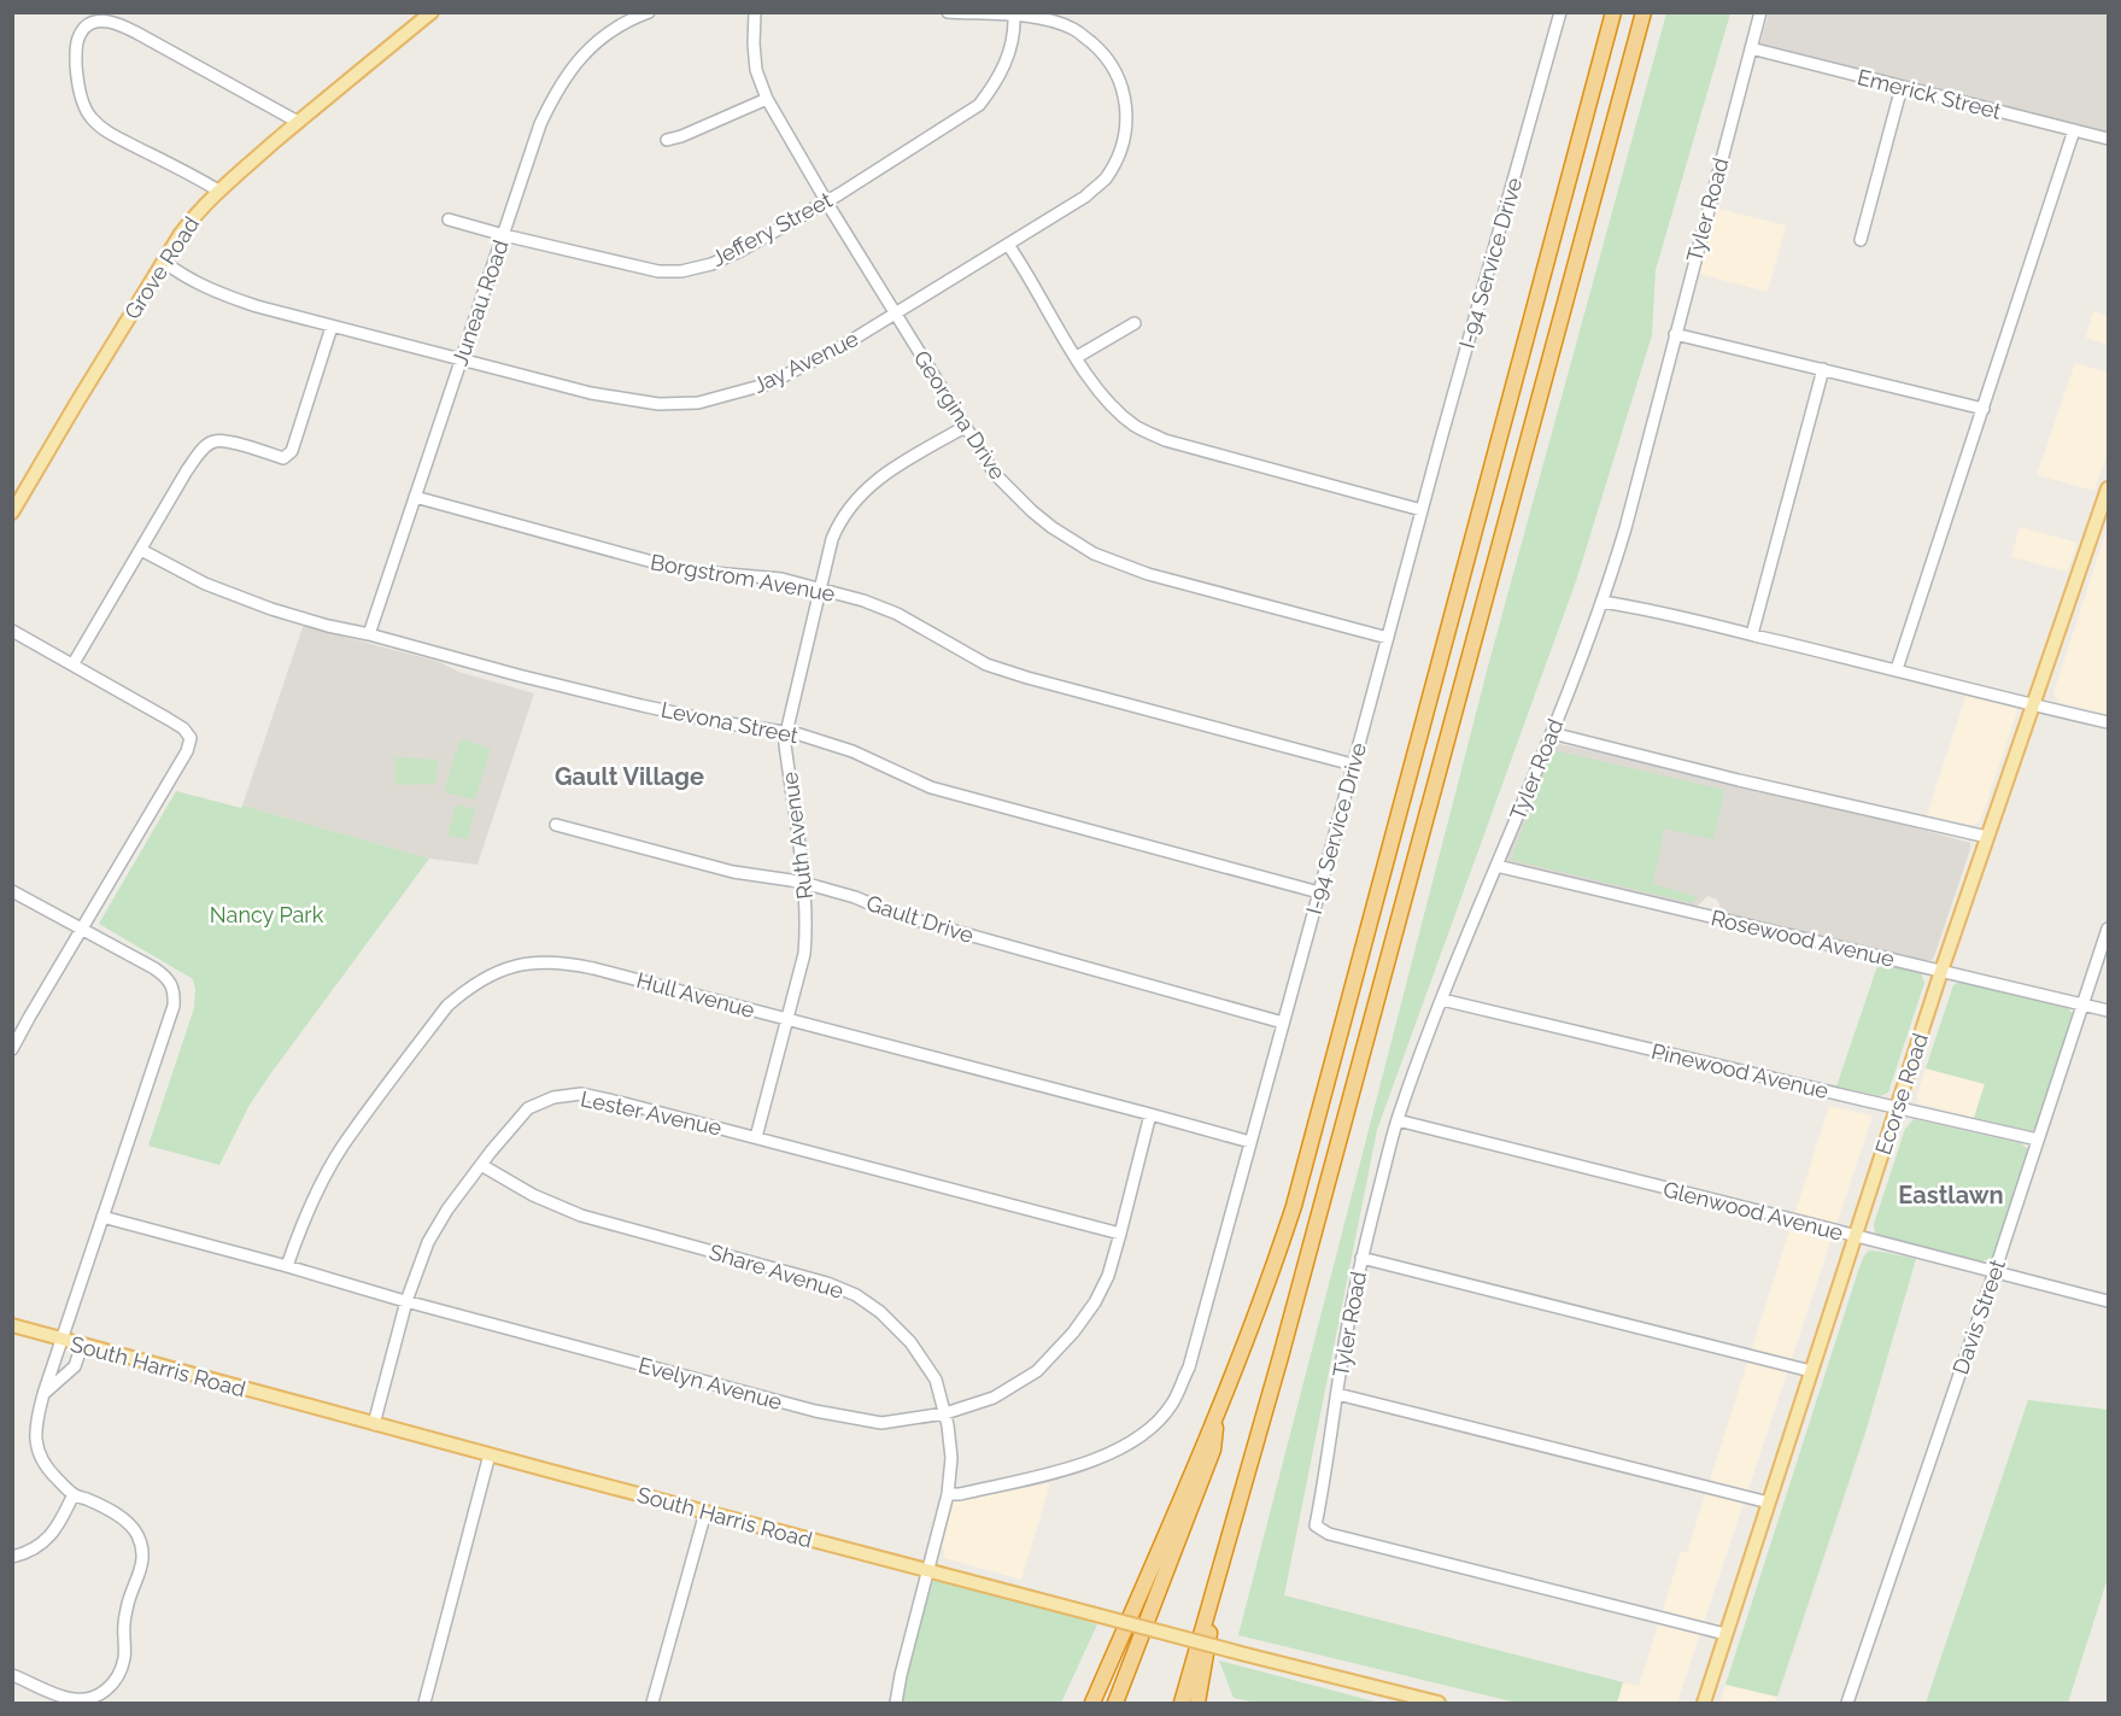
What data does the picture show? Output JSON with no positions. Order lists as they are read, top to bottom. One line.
{"streets":{"main road":["Grove Road","Ecorse Road","South Harris Road"],"street":["Emerick Street","Tyler Road","Jeffery Street","I-94 Service Drive","Juneau Road","Jay Avenue","Georgina Drive","Borgstrom Avenue","Levona Street","Ruth Avenue","Gault Drive","Rosewood Avenue","Hull Avenue","Pinewood Avenue","Lester Avenue","Glenwood Avenue","Share Avenue","Davis Street","Evelyn Avenue"]},"crossings":[["Emerick Street","Tyler Road"],["Tyler Road","Rosewood Avenue"],["Tyler Road","Pinewood Avenue"],["Tyler Road","Ecorse Road"],["Tyler Road","Glenwood Avenue"],["Jeffery Street","Juneau Road"],["Jeffery Street","Jay Avenue"],["Jeffery Street","Georgina Drive"],["I-94 Service Drive","Georgina Drive"],["I-94 Service Drive","Borgstrom Avenue"],["I-94 Service Drive","Levona Street"],["I-94 Service Drive","Gault Drive"],["I-94 Service Drive","Hull Avenue"],["I-94 Service Drive","Share Avenue"],["Grove Road","Jay Avenue"],["Juneau Road","Jay Avenue"],["Juneau Road","Borgstrom Avenue"],["Juneau Road","Levona Street"],["Jay Avenue","Georgina Drive"],["Georgina Drive","Ruth Avenue"],["Borgstrom Avenue","Ruth Avenue"],["Levona Street","Ruth Avenue"],["Ruth Avenue","Gault Drive"],["Ruth Avenue","Hull Avenue"],["Ruth Avenue","Lester Avenue"],["Rosewood Avenue","Ecorse Road"],["Rosewood Avenue","Davis Street"],["Hull Avenue","Evelyn Avenue"],["Pinewood Avenue","Ecorse Road"],["Pinewood Avenue","Davis Street"],["Ecorse Road","Glenwood Avenue"],["Lester Avenue","Share Avenue"],["Lester Avenue","South Harris Road"],["Lester Avenue","Evelyn Avenue"],["Glenwood Avenue","Davis Street"],["Share Avenue","South Harris Road"],["Share Avenue","Evelyn Avenue"]],"districts":["Gault Village","Eastlawn"],"parks":["Nancy Park"]}
